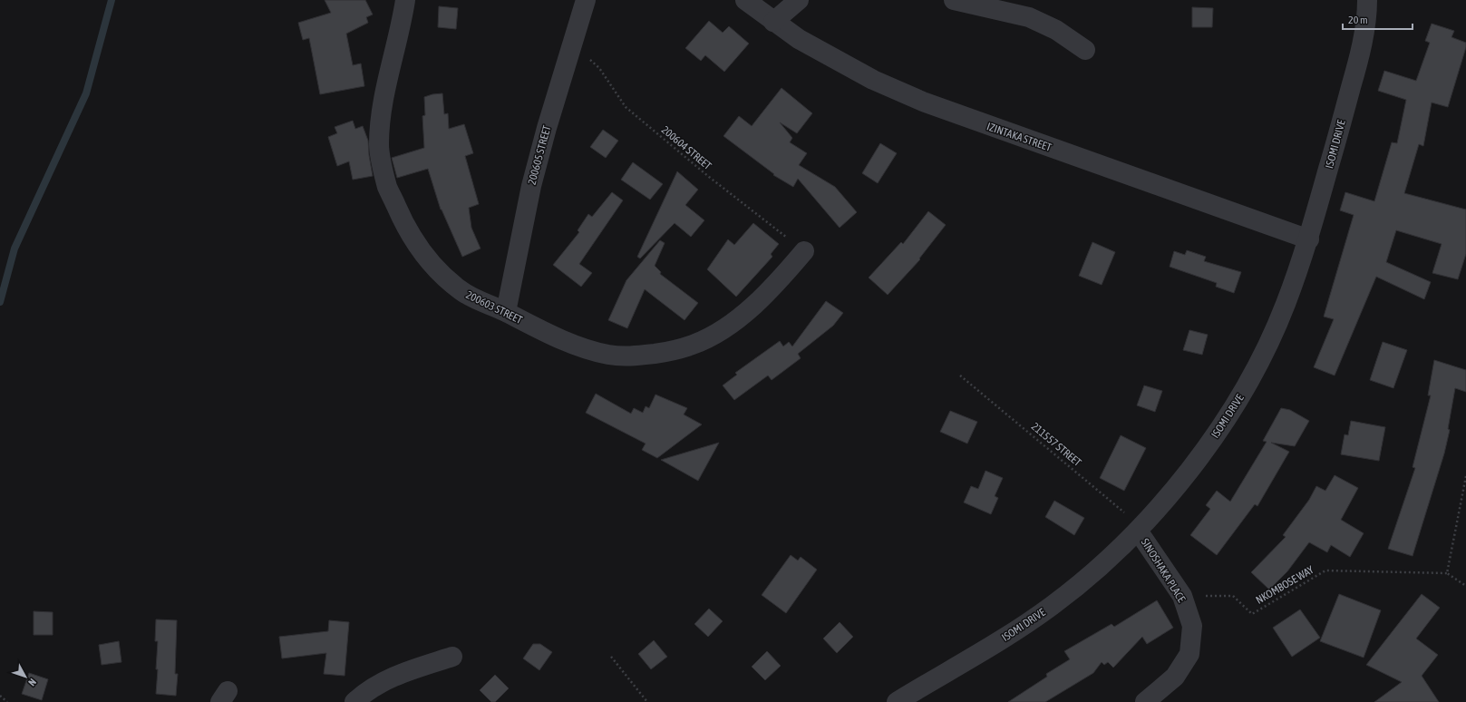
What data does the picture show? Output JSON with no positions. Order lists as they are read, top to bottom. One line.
{"streets":{"street":["IZINTAKA STREET","ISOMI DRIVE","200605 STREET","200603 STREET","SINOSHAKA PLACE"],"path":["200604 STREET","211557 STREET","NKOMBOSE WAY"]},"crossings":[["IZINTAKA STREET","ISOMI DRIVE"],["ISOMI DRIVE","211557 STREET"],["ISOMI DRIVE","SINOSHAKA PLACE"],["200604 STREET","200605 STREET"],["200604 STREET","200603 STREET"],["200605 STREET","200603 STREET"],["211557 STREET","SINOSHAKA PLACE"],["SINOSHAKA PLACE","NKOMBOSE WAY"]],"scale_bar":"20 m","north":"bottom right"}
